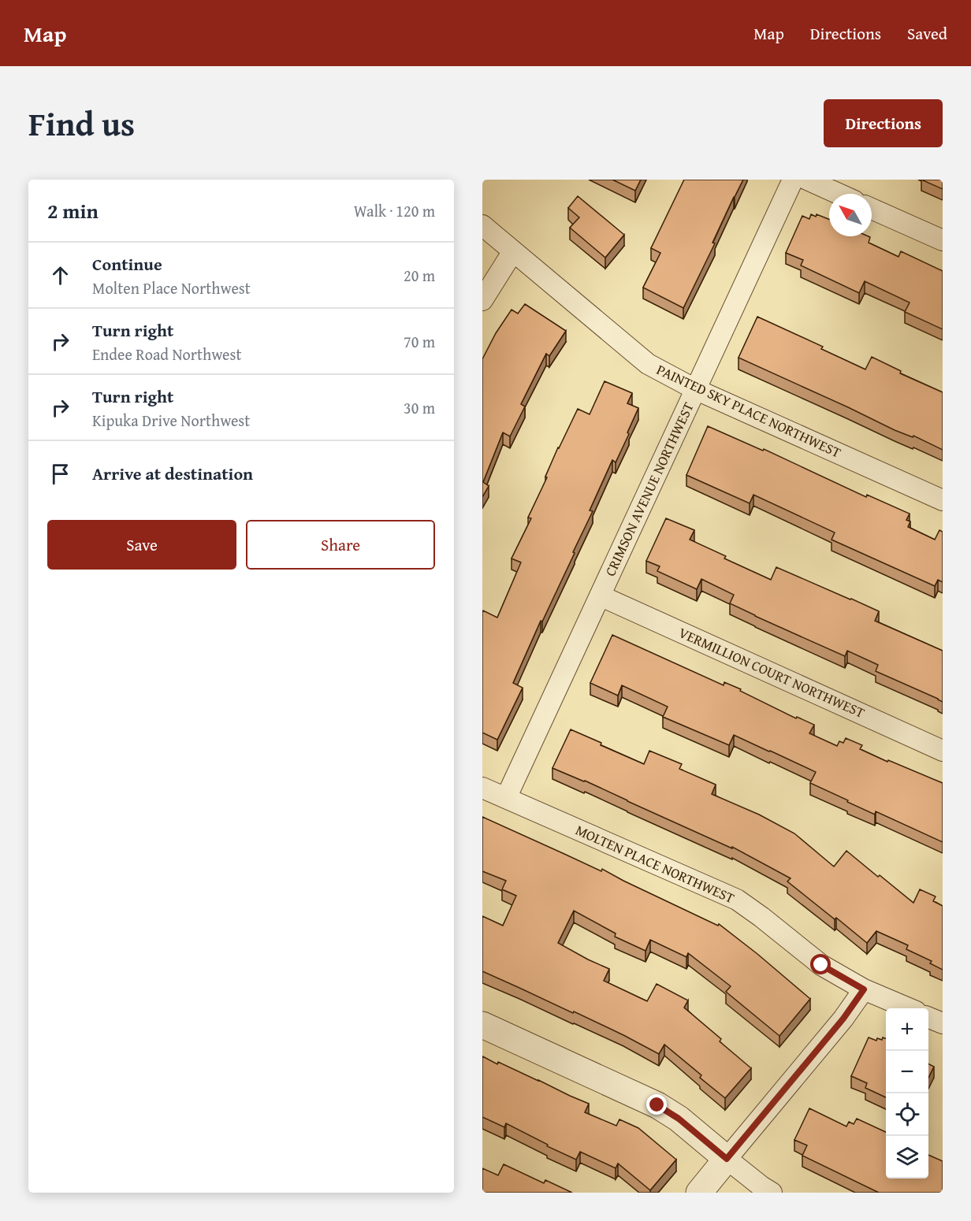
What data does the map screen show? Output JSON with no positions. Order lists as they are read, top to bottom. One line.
{"streets":{"street":["PAINTED SKY PLACE NORTHWEST","CRIMSON AVENUE NORTHWEST","VERMILLION COURT NORTHWEST","MOLTEN PLACE NORTHWEST"]},"crossings":[["PAINTED SKY PLACE NORTHWEST","CRIMSON AVENUE NORTHWEST"],["CRIMSON AVENUE NORTHWEST","VERMILLION COURT NORTHWEST"],["CRIMSON AVENUE NORTHWEST","MOLTEN PLACE NORTHWEST"]],"north":"top left","page":{"header":"Map","nav":["Map","Directions","Saved"],"title":"Find us","buttons":["Directions",["Save","Share"]],"heading":["2 min","Walk · 120 m"],"list":[["Continue","Molten Place Northwest","20 m"],["Turn right","Endee Road Northwest","70 m"],["Turn right","Kipuka Drive Northwest","30 m"],"Arrive at destination"],"map_buttons":["+","−"]}}
